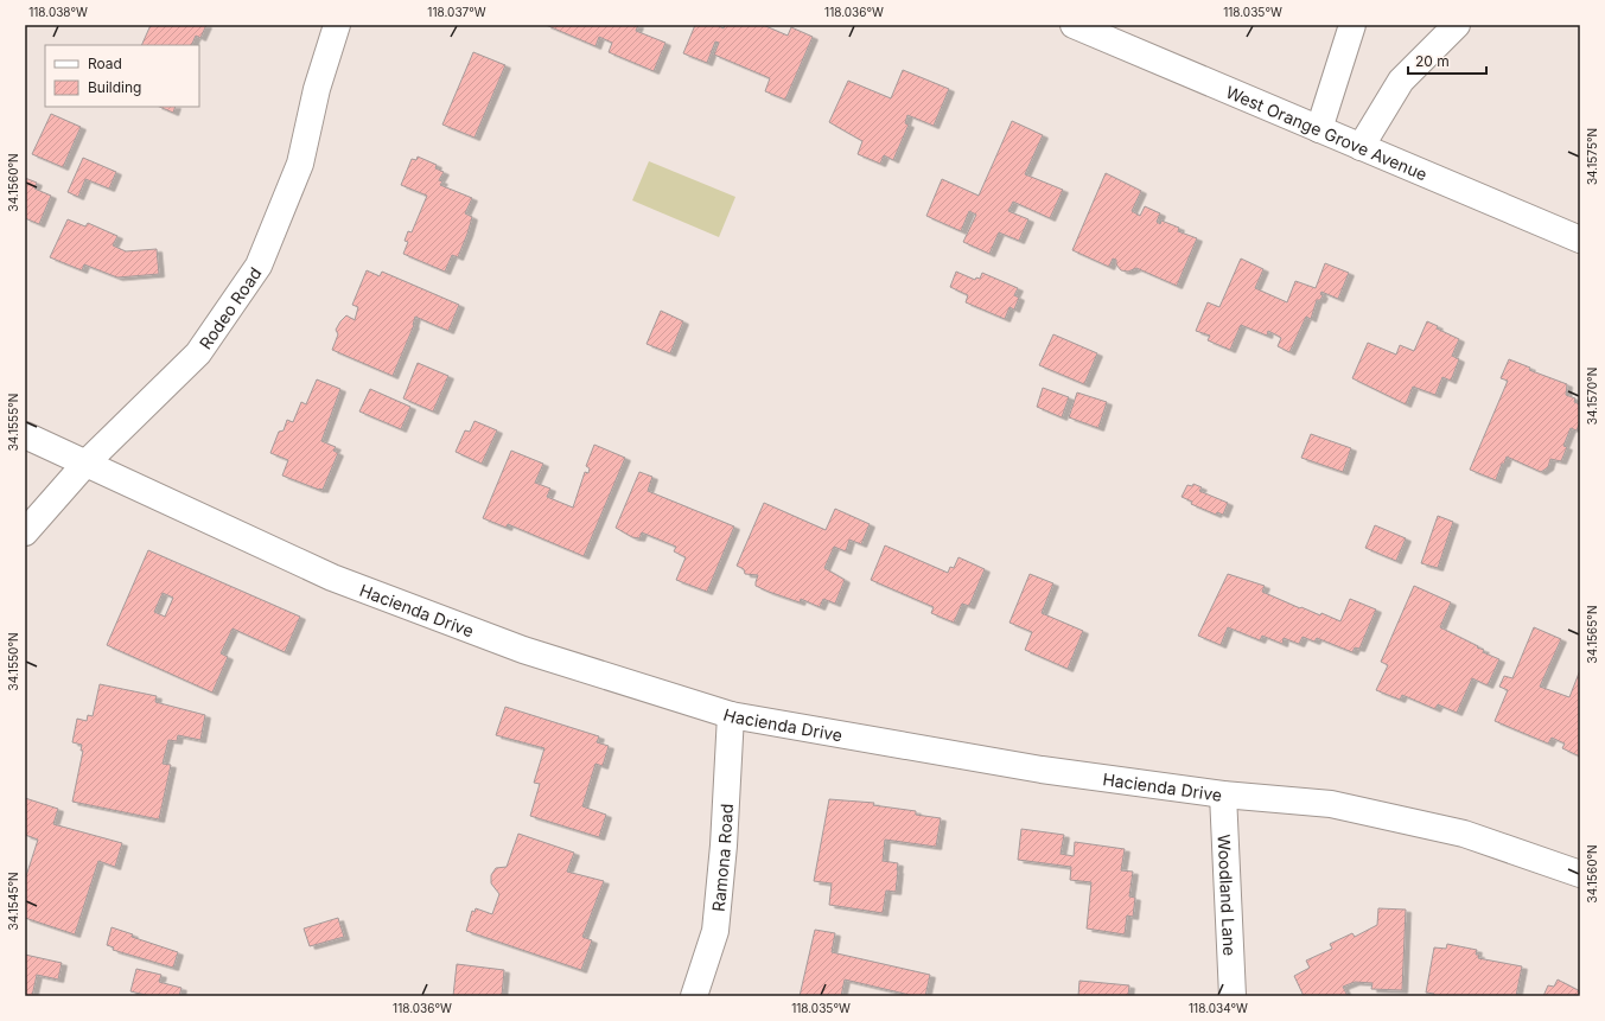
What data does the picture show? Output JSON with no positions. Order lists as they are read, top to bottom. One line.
{"streets":{"street":["West Orange Grove Avenue","Rodeo Road","Hacienda Drive","Ramona Road","Woodland Lane"]},"crossings":[["Rodeo Road","Hacienda Drive"],["Hacienda Drive","Ramona Road"],["Hacienda Drive","Woodland Lane"]],"legend":["Road","Building"],"scale_bar":"20 m","coordinates":["118.038°W","118.037°W","118.036°W","118.035°W","34.1575°N","34.1560°N","34.1570°N","34.1555°N","34.1565°N","34.1550°N","34.1545°N","118.034°W"]}
